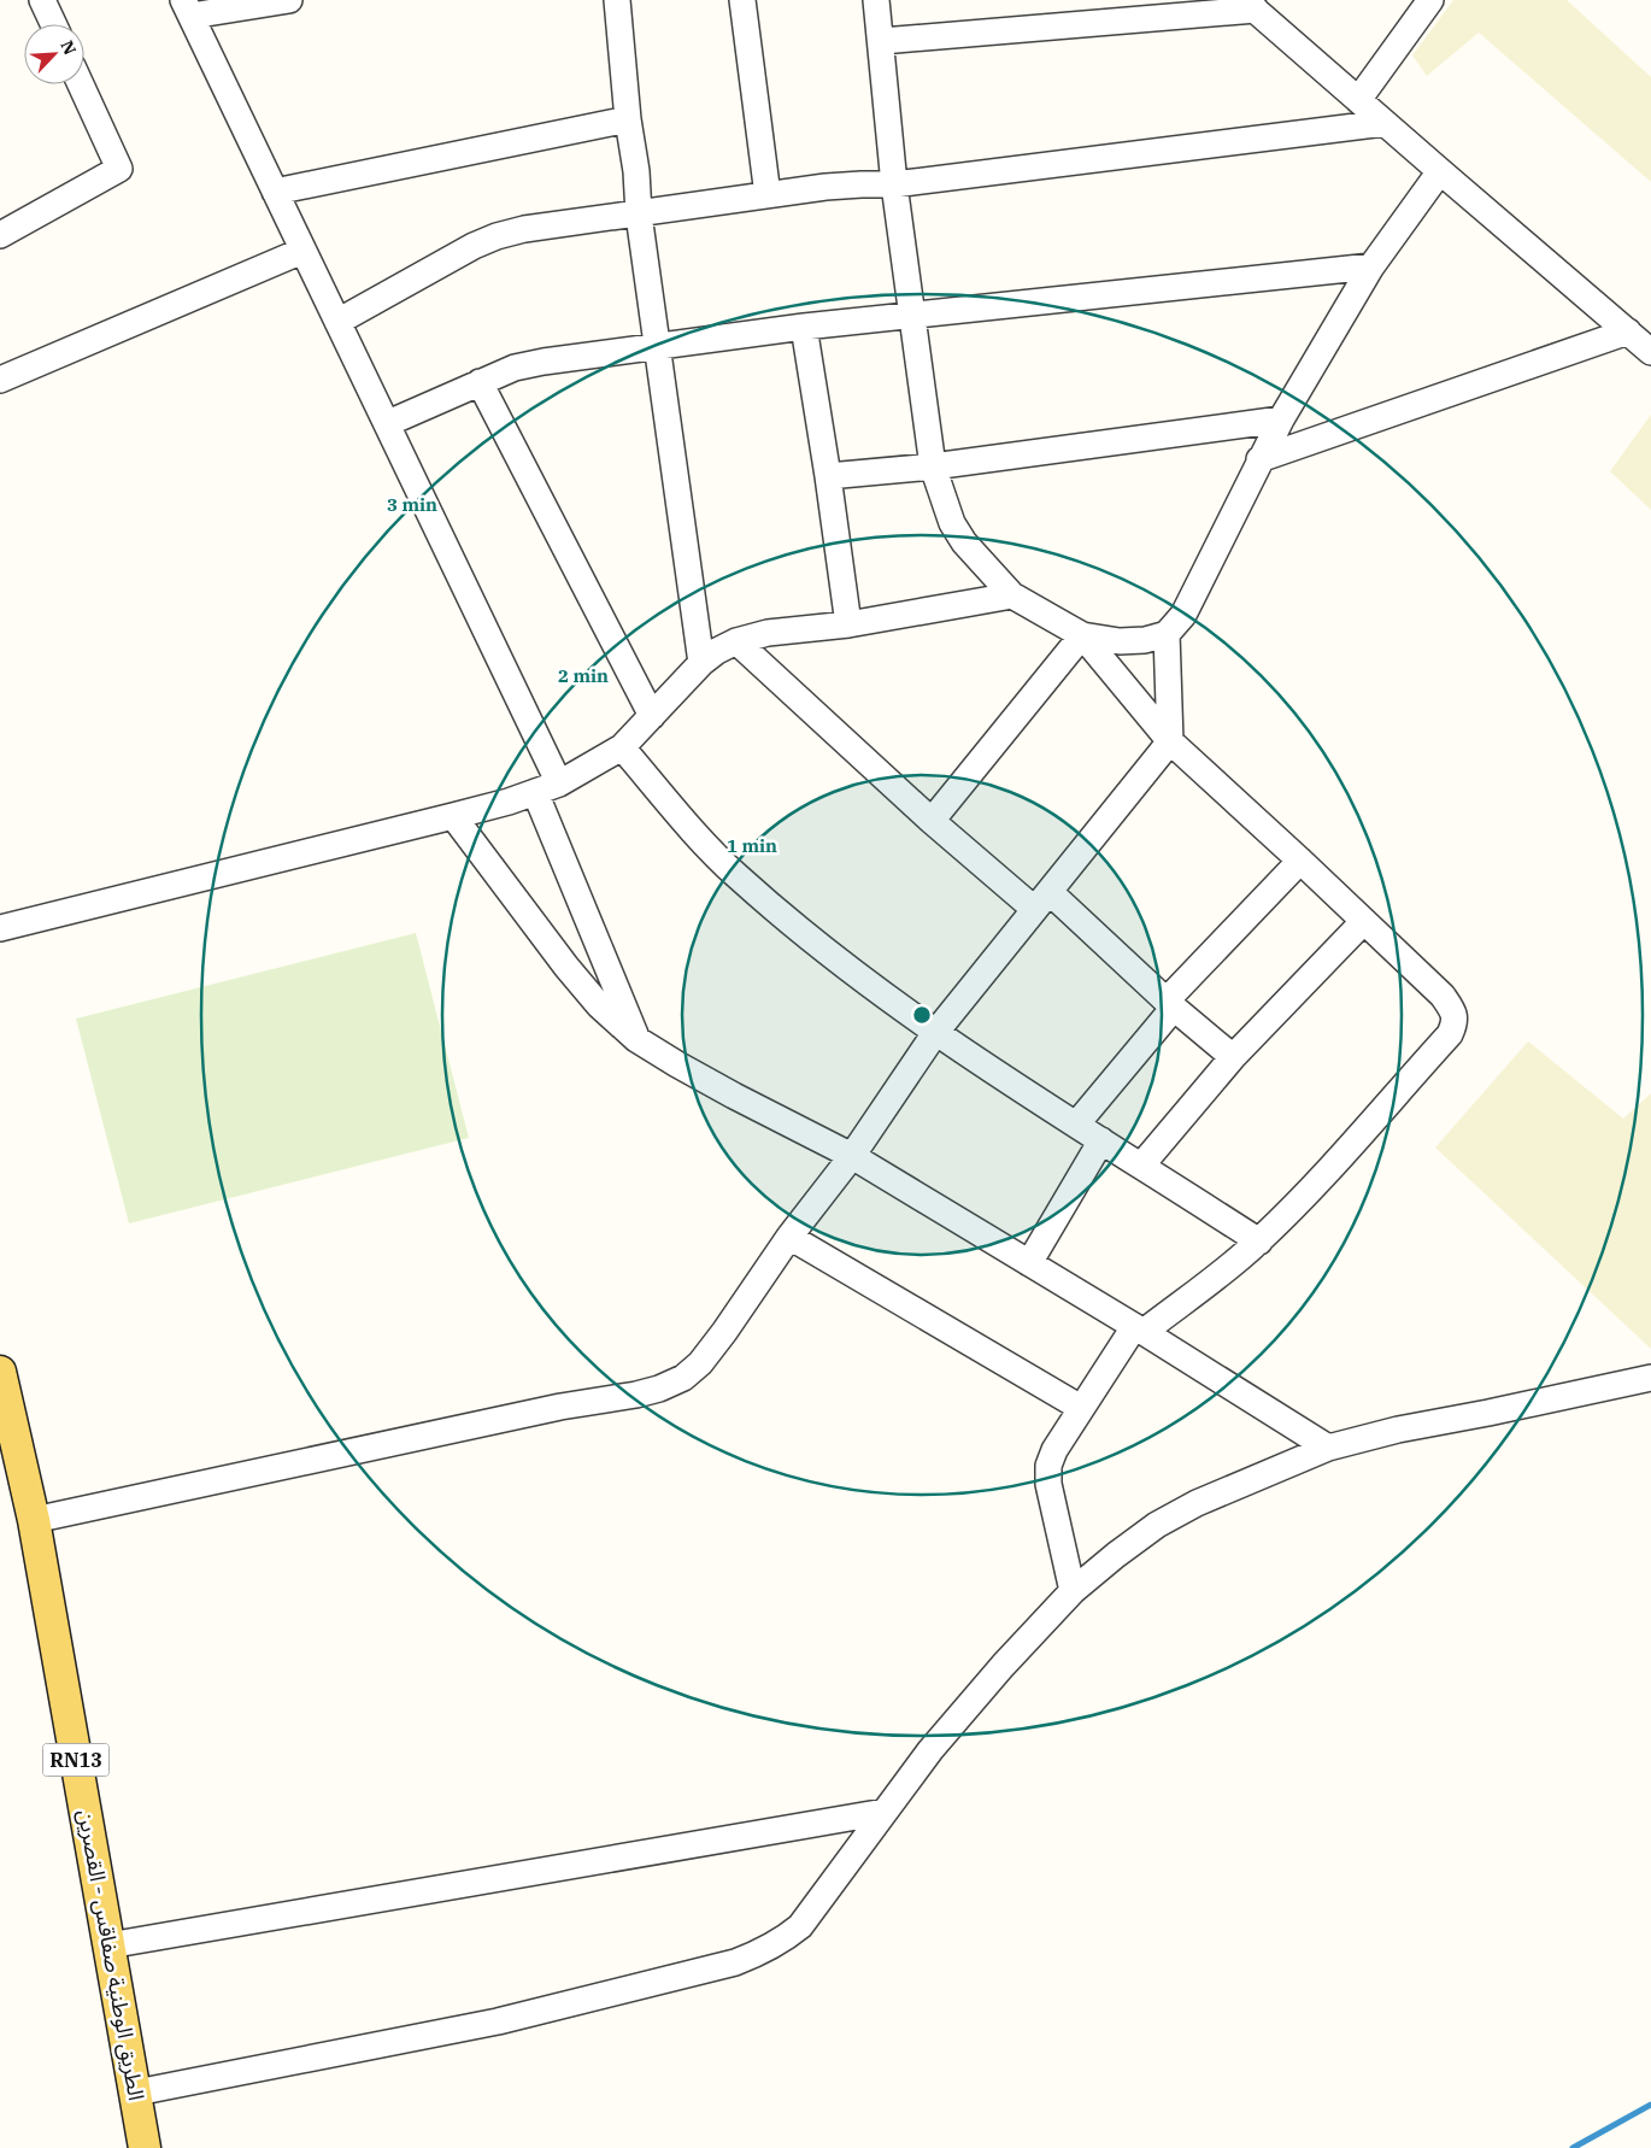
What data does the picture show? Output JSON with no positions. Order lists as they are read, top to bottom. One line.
{"streets":{"main road":["RN13","الطريق الوطنية صفاقس - القصرين"]},"north":"top right","rings":["3 min","2 min","1 min"]}
